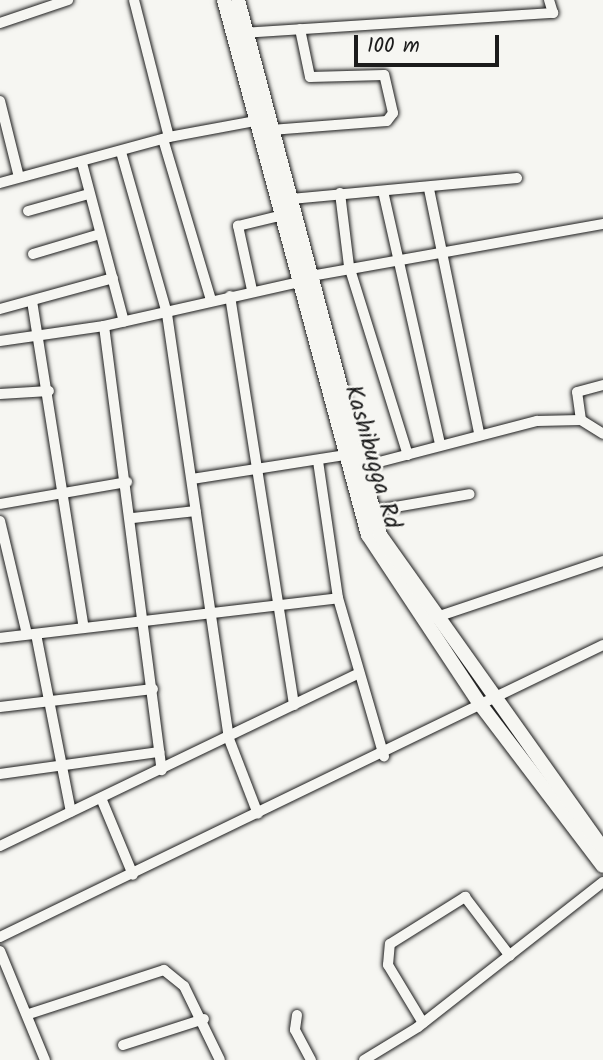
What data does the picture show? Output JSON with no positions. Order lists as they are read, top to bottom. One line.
{"streets":{"main road":["Kashibugga Rd"]},"scale_bar":"100 m"}
